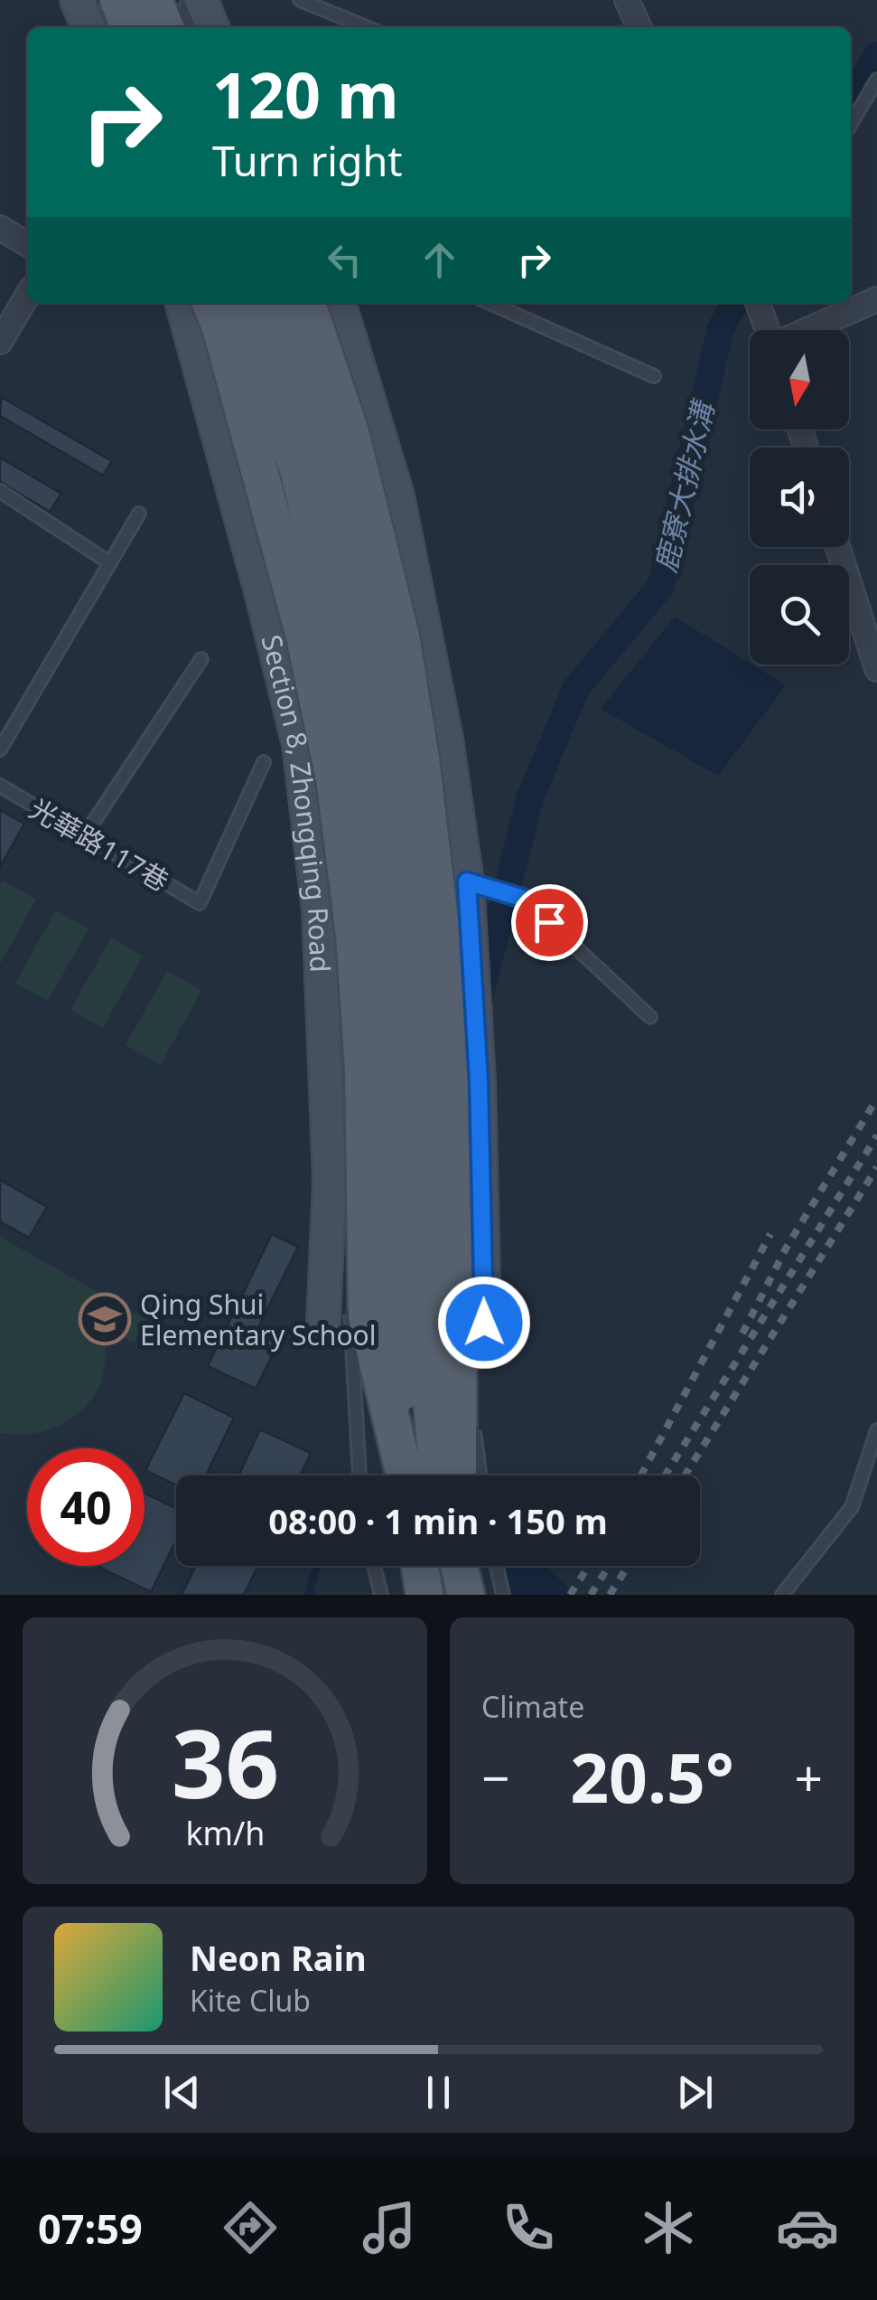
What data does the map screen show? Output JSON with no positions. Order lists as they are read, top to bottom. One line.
{"streets":{"street":["Section 8, Zhongqing Road"],"lane":["光華路117巷"]},"water":["鹿寮大排水溝"],"places":{"school or university":["Qing Shui Elementary School"]},"north":"bottom","page":{"turn":["120 m","Turn right"],"limit":"40","trip":"08:00 · 1 min · 150 m","tile":"Climate","heat":["−","20.5°","+"],"song":["Neon Rain","Kite Club"],"tabs":"07:59","gauge":["36","km/h"]}}
